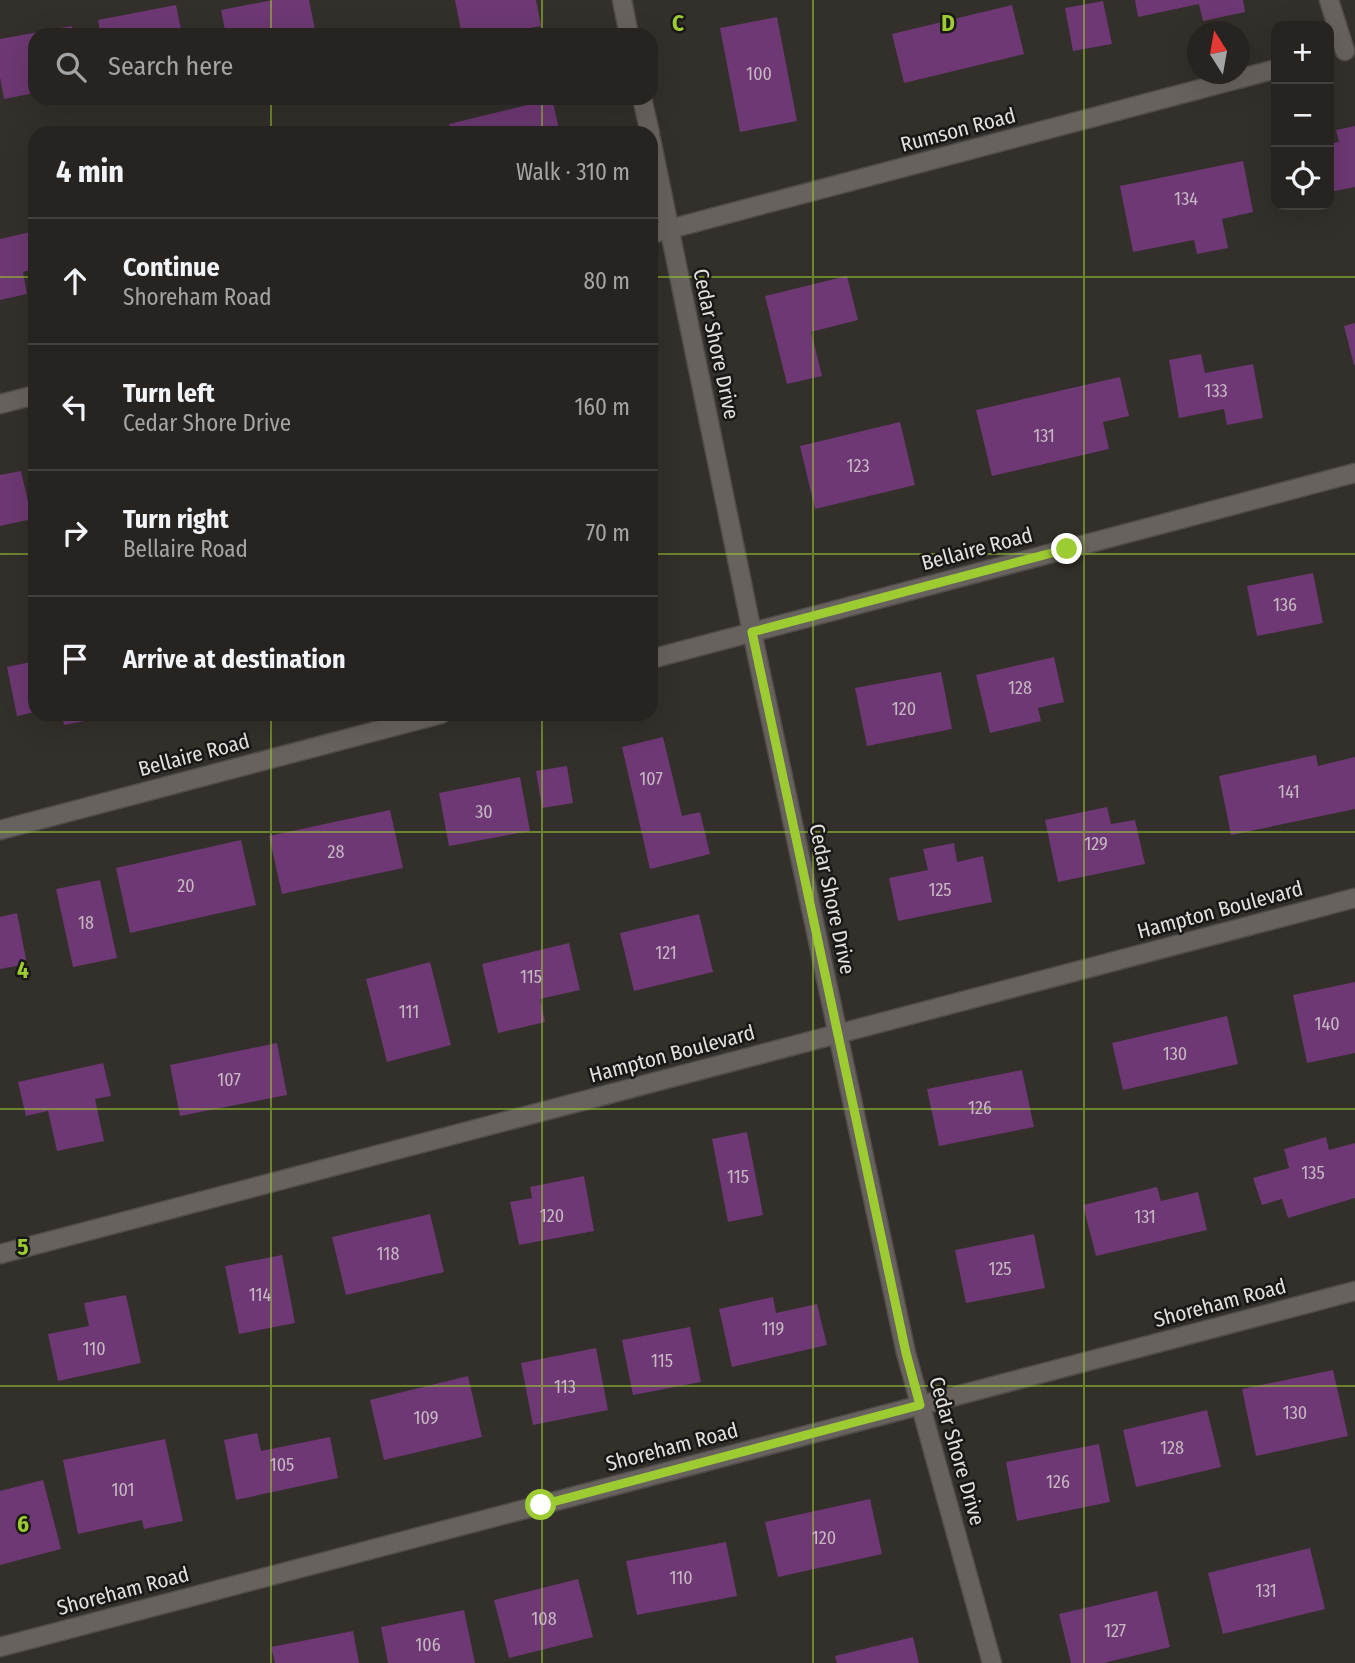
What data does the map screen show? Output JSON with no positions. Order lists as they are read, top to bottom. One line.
{"streets":{"street":["Rumson Road","Cedar Shore Drive","Bellaire Road","Hampton Boulevard","Shoreham Road"]},"crossings":[["Rumson Road","Cedar Shore Drive"],["Cedar Shore Drive","Bellaire Road"],["Cedar Shore Drive","Hampton Boulevard"],["Cedar Shore Drive","Shoreham Road"]],"house_numbers":["100","134","133","131","123","136","128","120","107","141","30","129","28","20","125","18","121","115","111","140","130","107","126","135","115","120","131","118","125","114","119","110","115","113","130","109","128","105","126","101","120","110","131","108","127","106"],"north":"top","page":{"map_buttons":["+","−"],"search":"Search here","heading":["4 min","Walk · 310 m"],"list":[["Continue","Shoreham Road","80 m"],["Turn left","Cedar Shore Drive","160 m"],["Turn right","Bellaire Road","70 m"],"Arrive at destination"]},"grid":{"columns":["C","D"],"rows":["4","5","6"]}}
